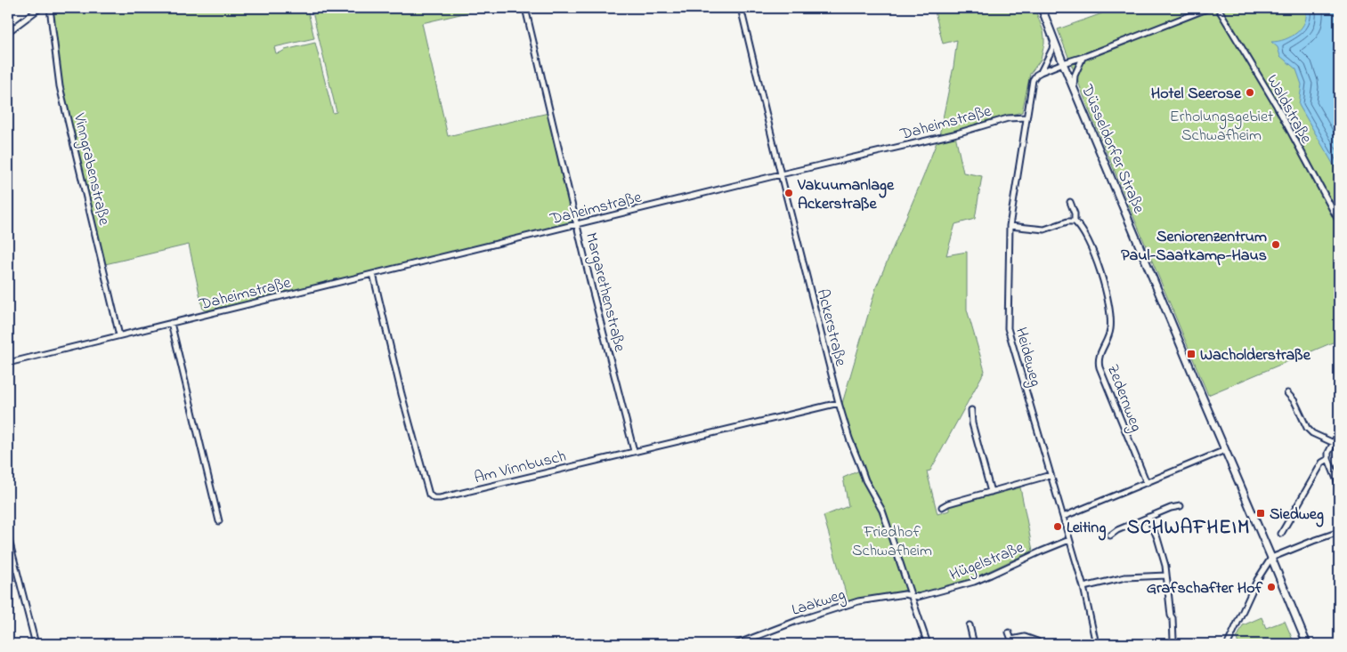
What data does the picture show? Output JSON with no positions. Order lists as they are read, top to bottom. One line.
{"streets":{"main road":["Düsseldorfer Straße"],"street":["Waldstraße","Daheimstraße","Vinngrabenstraße","Margarethenstraße","Ackerstraße","Heideweg","Zedernweg","Am Vinnbusch","Hügelstraße","Laakweg"]},"crossings":[["Daheimstraße","Vinngrabenstraße"],["Daheimstraße","Margarethenstraße"],["Daheimstraße","Ackerstraße"],["Daheimstraße","Heideweg"],["Daheimstraße","Am Vinnbusch"],["Düsseldorfer Straße","Heideweg"],["Margarethenstraße","Am Vinnbusch"],["Ackerstraße","Am Vinnbusch"],["Ackerstraße","Hügelstraße"],["Ackerstraße","Laakweg"],["Heideweg","Hügelstraße"],["Hügelstraße","Laakweg"]],"districts":["SCHWAFHEIM"],"parks":["Erholungsgebiet Schwafheim","Friedhof Schwafheim"],"places":{"other":["Hotel Seerose","Vakuumanlage Ackerstraße","Seniorenzentrum Paul-Saatkamp-Haus","Leiting","Grafschafter Hof"],"transit":["Wacholderstraße","Siedweg"]}}
